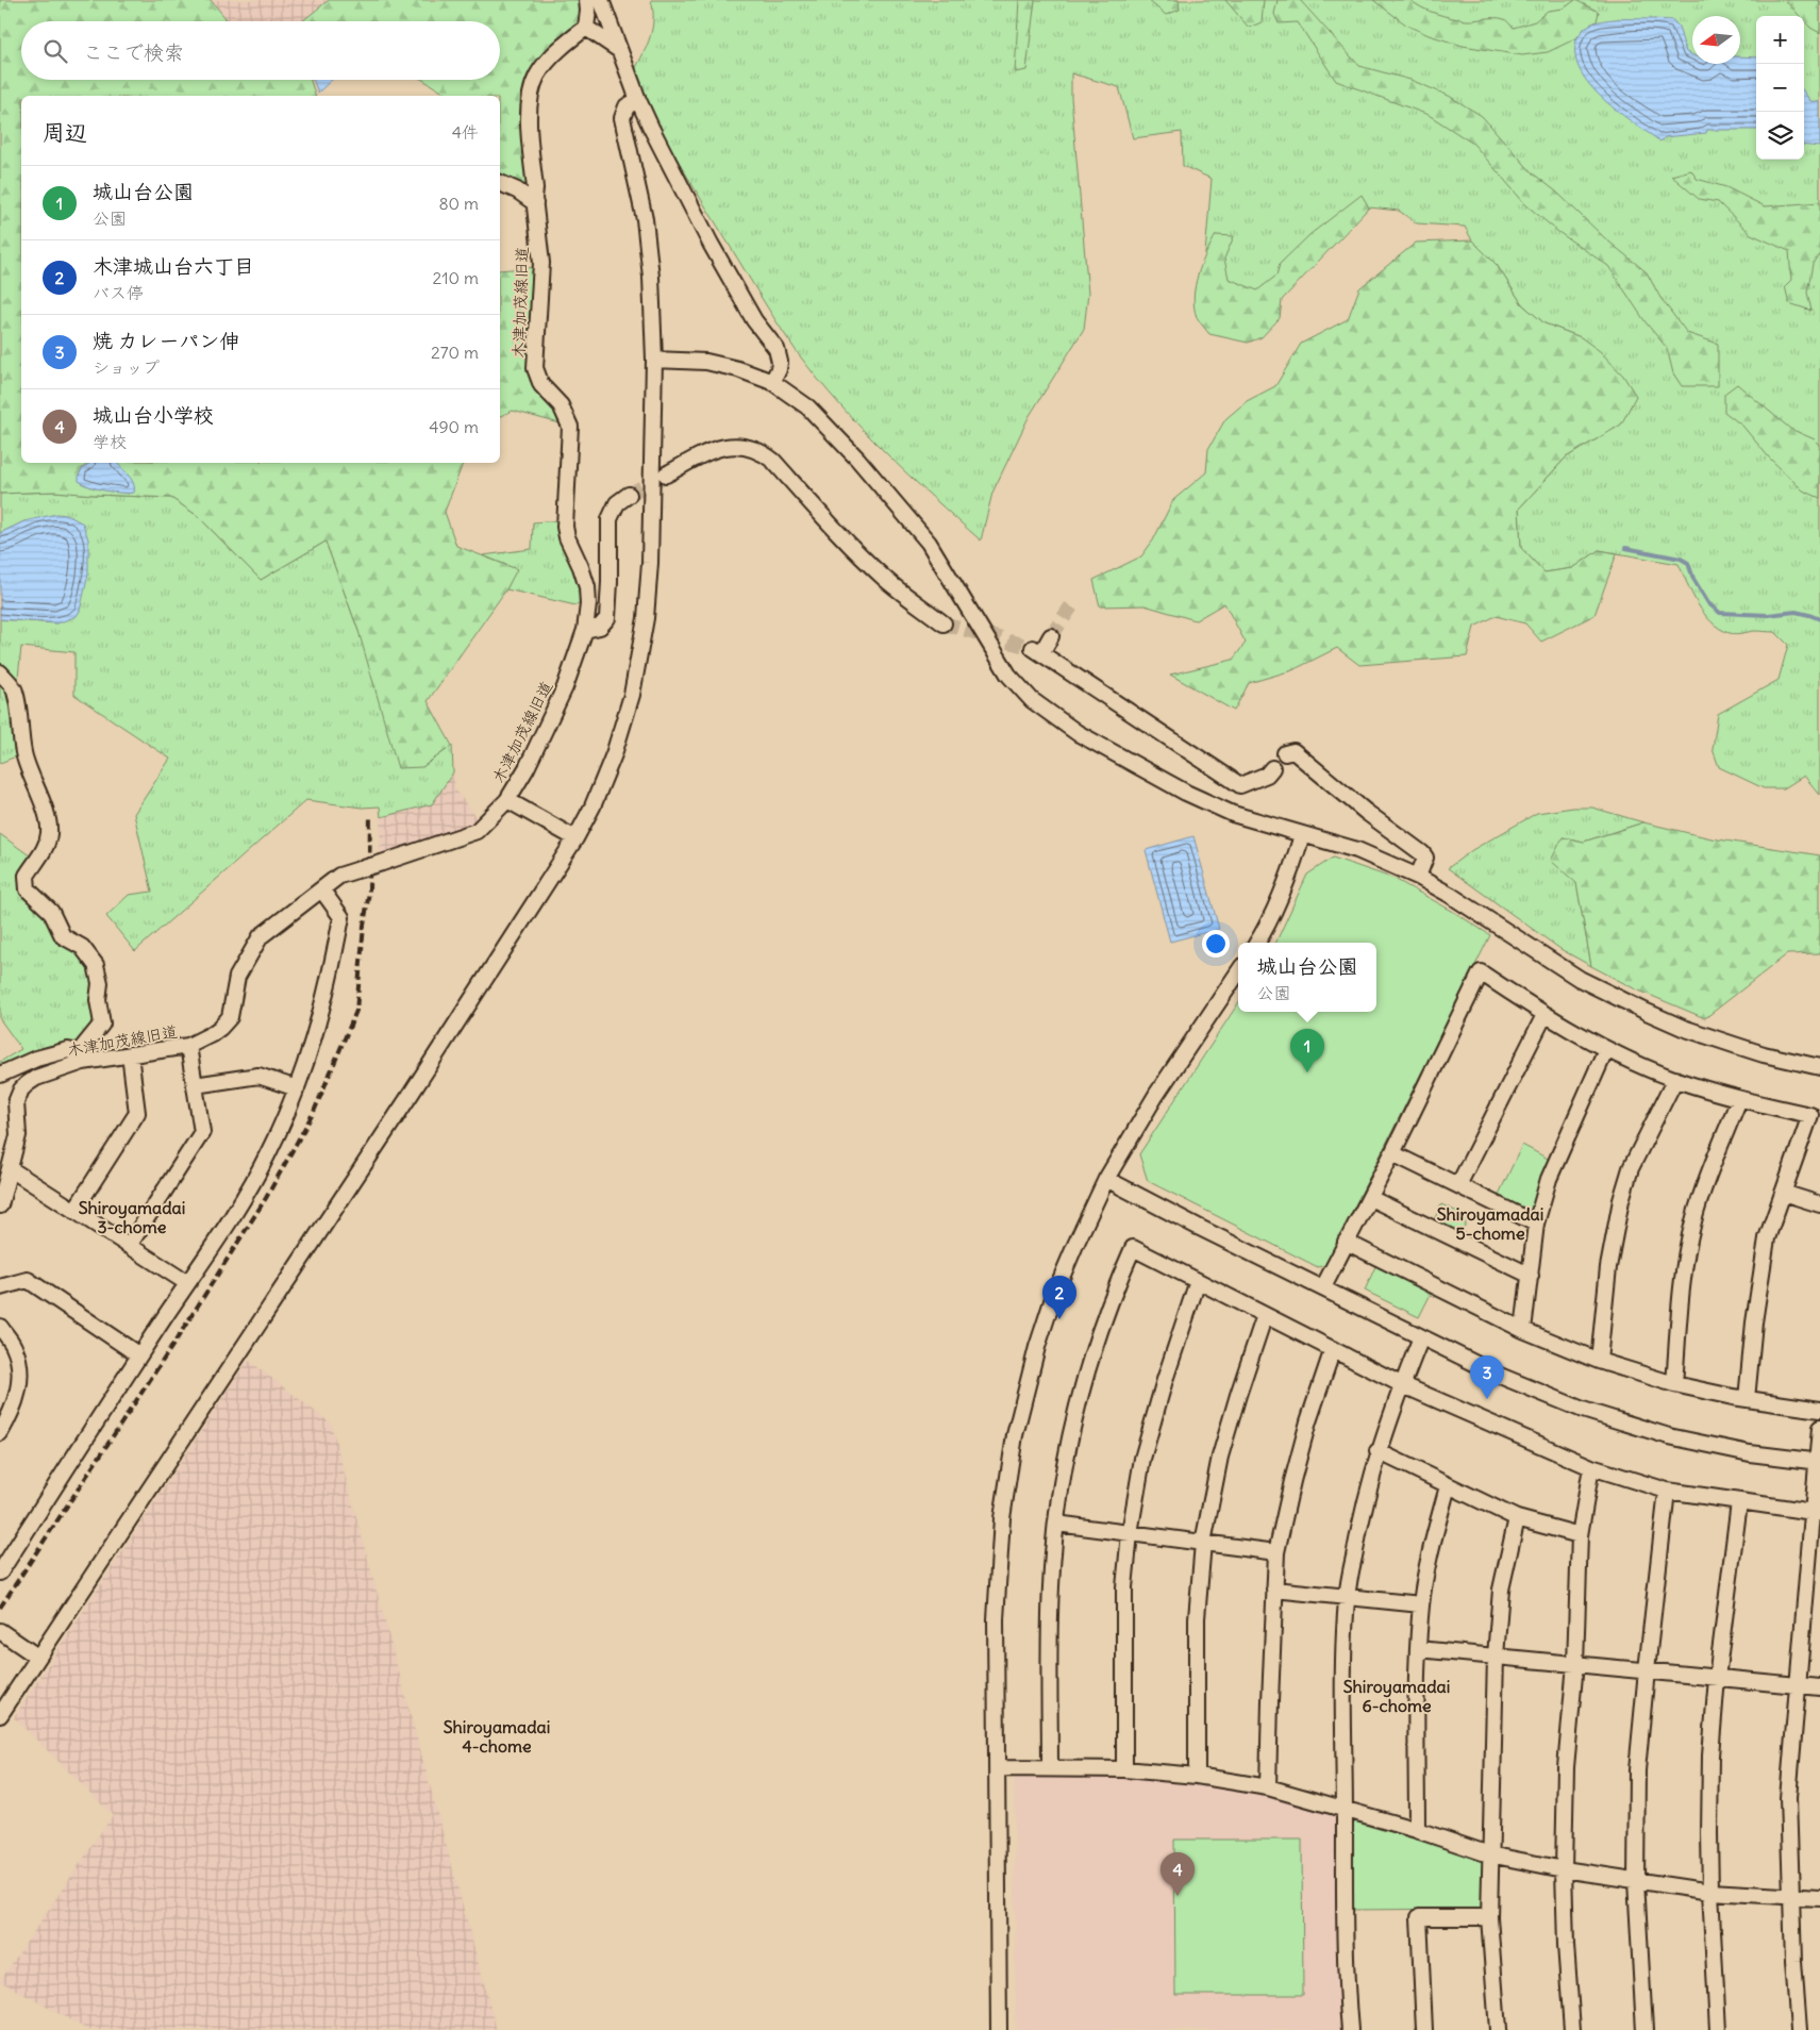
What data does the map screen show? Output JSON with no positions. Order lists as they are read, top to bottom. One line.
{"streets":{"street":["木津加茂線旧道"]},"districts":["Shiroyamadai 3-chome","Shiroyamadai 5-chome","Shiroyamadai 6-chome","Shiroyamadai 4-chome"],"north":"left","page":{"map_buttons":["+","−"],"search":"ここで検索","heading":["周辺","4件"],"list":[{"mark":"1","name":"城山台公園","note":"公園","value":"80 m"},{"mark":"2","name":"木津城山台六丁目","note":"バス停","value":"210 m"},{"mark":"3","name":"焼 カレーパン伸","note":"ショップ","value":"270 m"},{"mark":"4","name":"城山台小学校","note":"学校","value":"490 m"}],"popup":["城山台公園","公園"],"pins":["1","2","3","4"]}}
